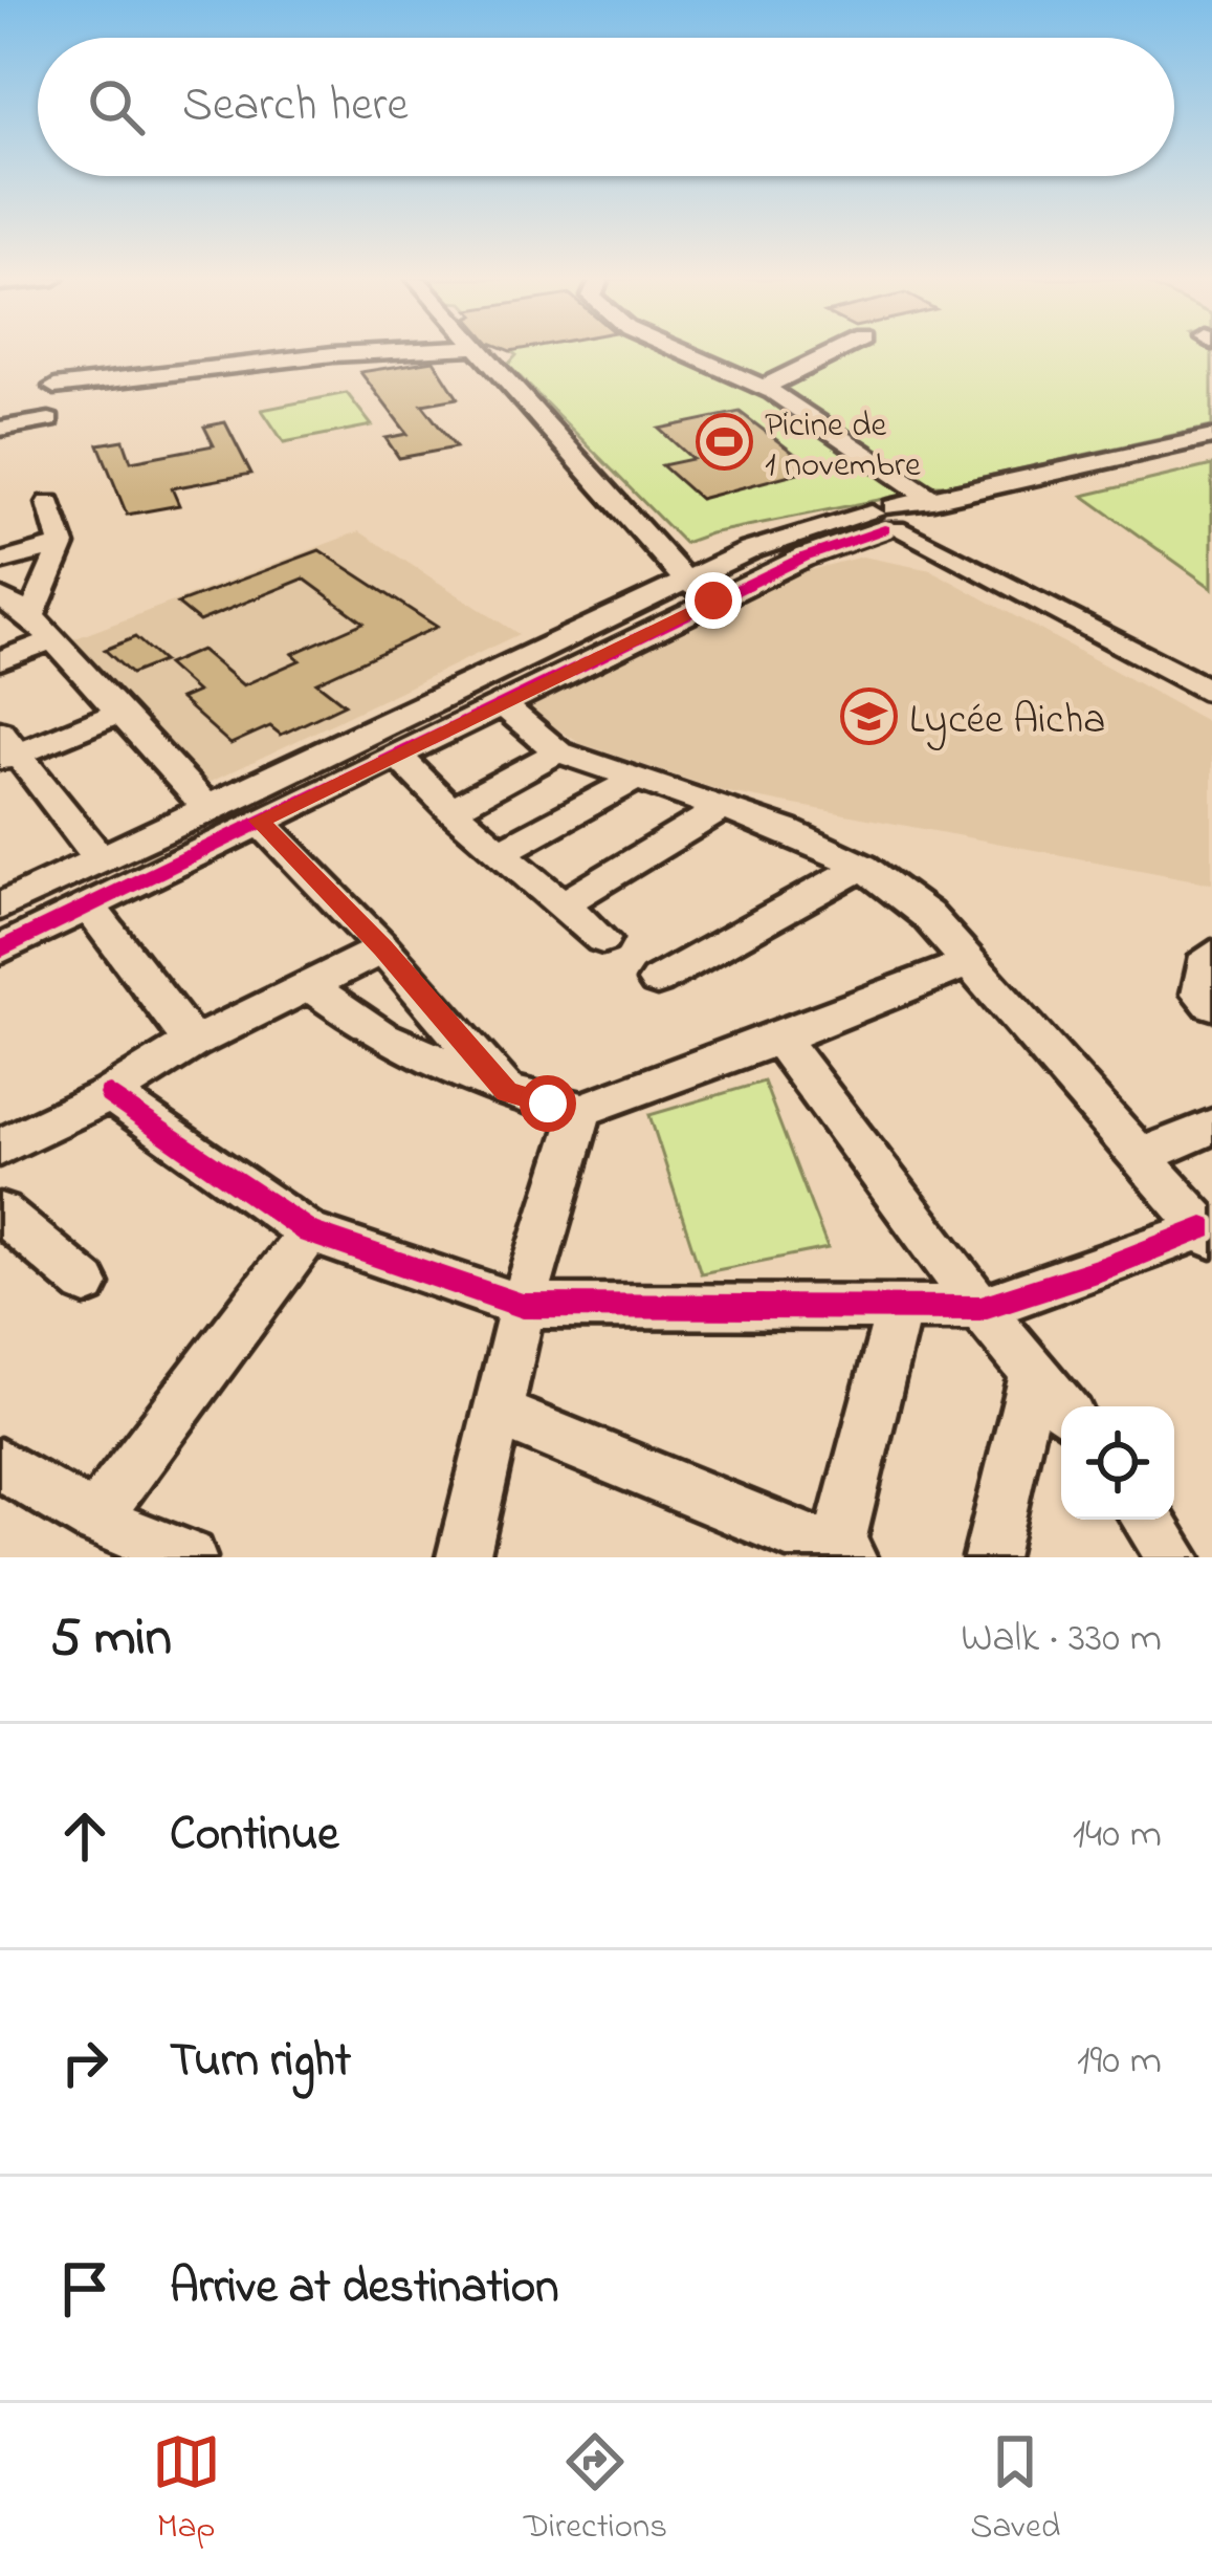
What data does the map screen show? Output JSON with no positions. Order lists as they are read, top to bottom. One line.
{"places":{"sports":["Picine de 1 novembre"],"school or university":["Lycée Aicha"]},"page":{"search":"Search here","heading":["5 min","Walk · 330 m"],"list":[["Continue","140 m"],["Turn right","190 m"],"Arrive at destination"],"nav":["Map","Directions","Saved"]}}
